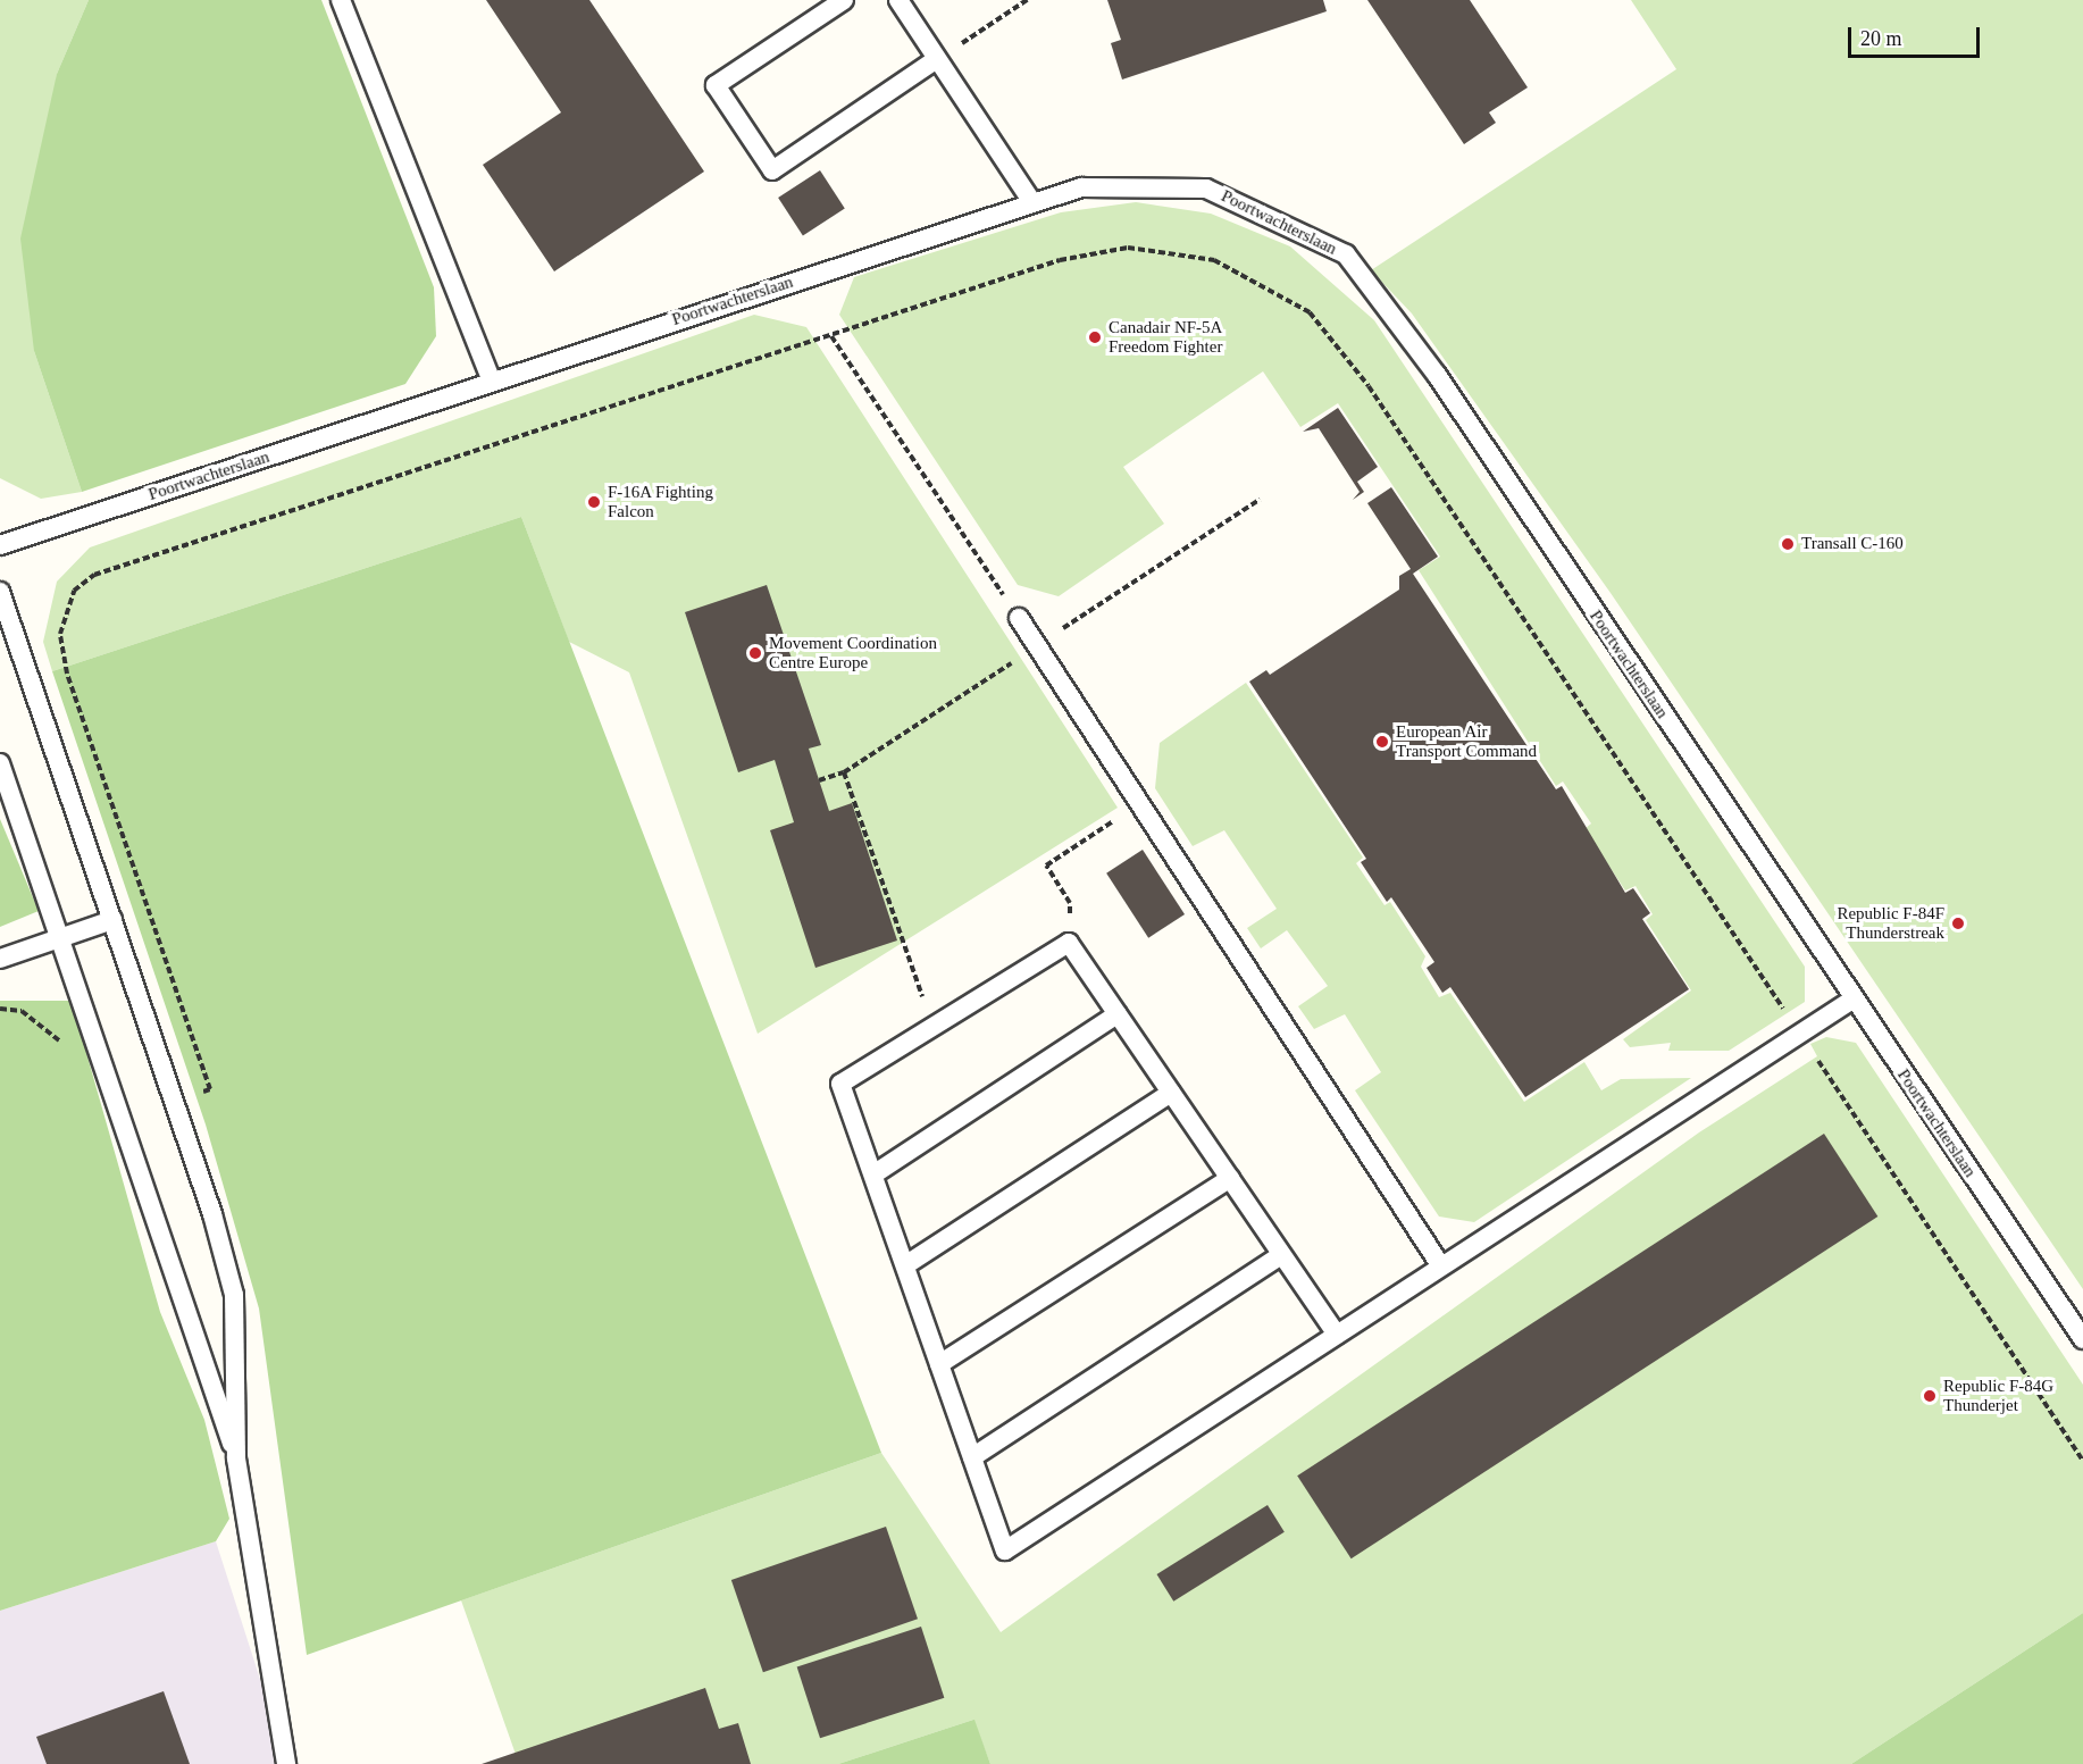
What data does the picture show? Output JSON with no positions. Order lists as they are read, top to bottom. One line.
{"streets":{"lane":["Poortwachterslaan"]},"places":["Canadair NF-5A Freedom Fighter","F-16A Fighting Falcon","Transall C-160","Movement Coordination Centre Europe","European Air Transport Command","Republic F-84F Thunderstreak","Republic F-84G Thunderjet"],"scale_bar":"20 m"}
